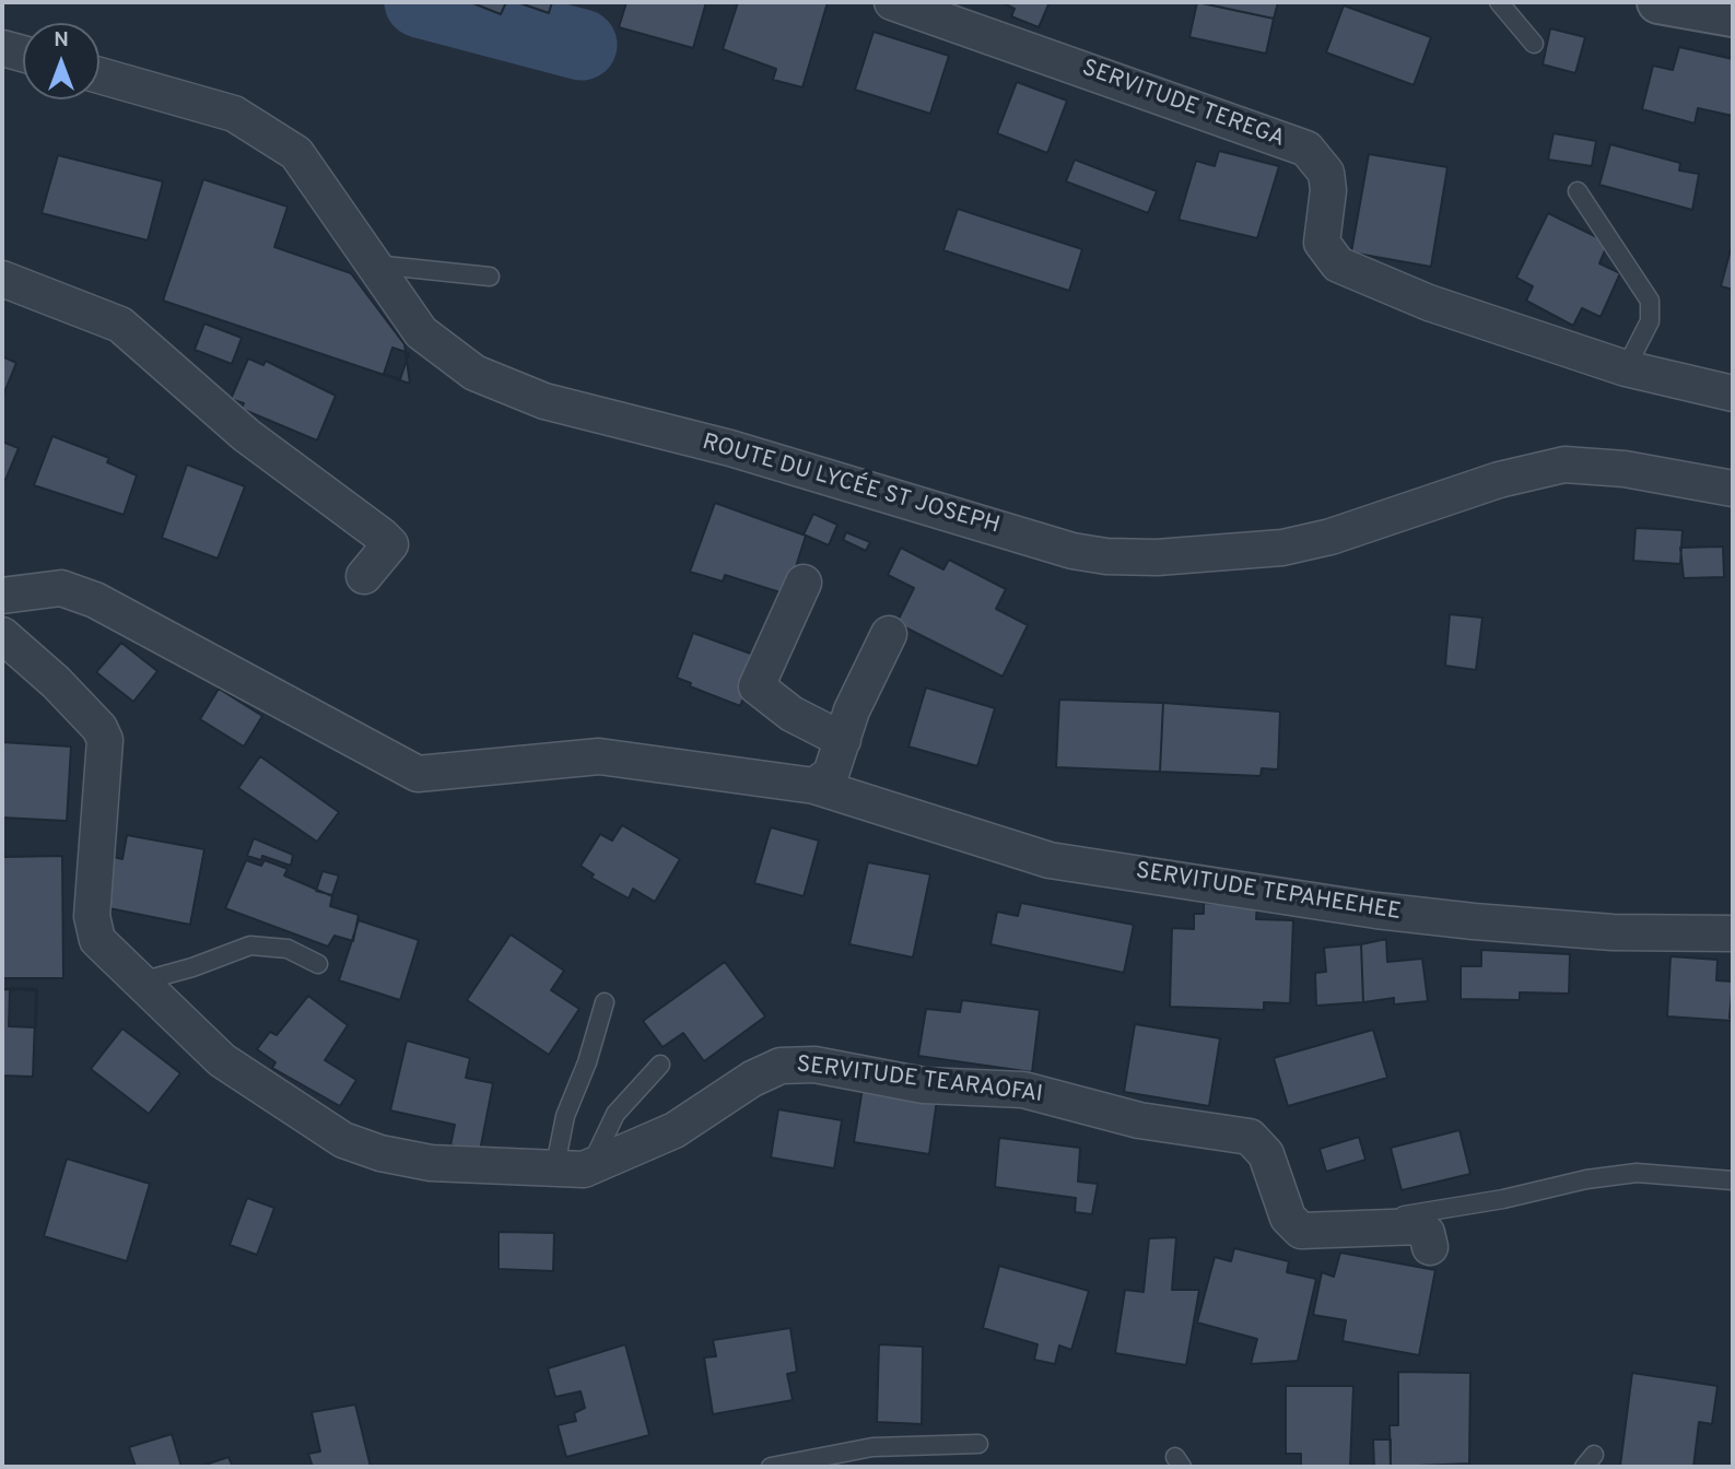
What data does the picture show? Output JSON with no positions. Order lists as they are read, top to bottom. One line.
{"streets":{"street":["SERVITUDE TEREGA","ROUTE DU LYCÉE ST JOSEPH","SERVITUDE TEPAHEEHEE","SERVITUDE TEARAOFAI"]},"north":"top"}
